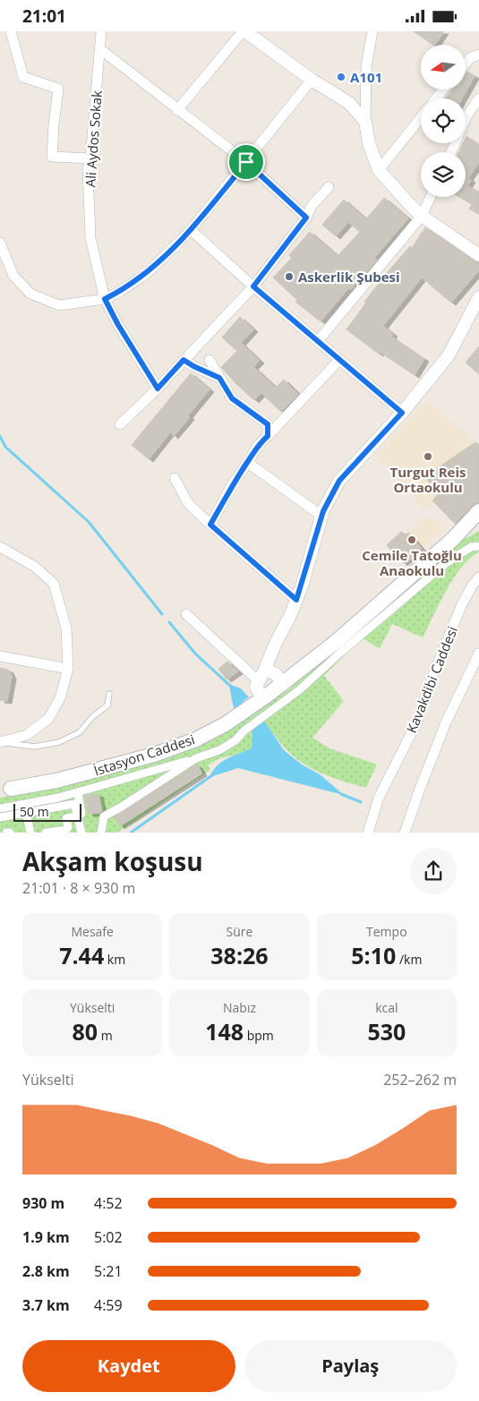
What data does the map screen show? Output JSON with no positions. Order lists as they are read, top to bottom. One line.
{"streets":{"main road":["İstasyon Caddesi"],"street":["Ali Aydos Sokak","Kavakdibi Caddesi"]},"places":["A101","Askerlik Şubesi","Turgut Reis Ortaokulu","Cemile Tatoğlu Anaokulu"],"scale_bar":"50 m","north":"left","page":{"status":"21:01","scale":"50 m","heading":["Akşam koşusu","21:01 · 8 × 930 m"],"stats":[["Mesafe","7.44 km"],["Süre","38:26"],["Tempo","5:10 /km"],["Yükselti","80 m"],["Nabız","148 bpm"],["kcal","530"]],"chart":["Yükselti","252–262 m"],"list":[{"name":"930 m","note":"4:52"},{"name":"1.9 km","note":"5:02"},{"name":"2.8 km","note":"5:21"},{"name":"3.7 km","note":"4:59"}],"buttons":["Kaydet","Paylaş"]}}
